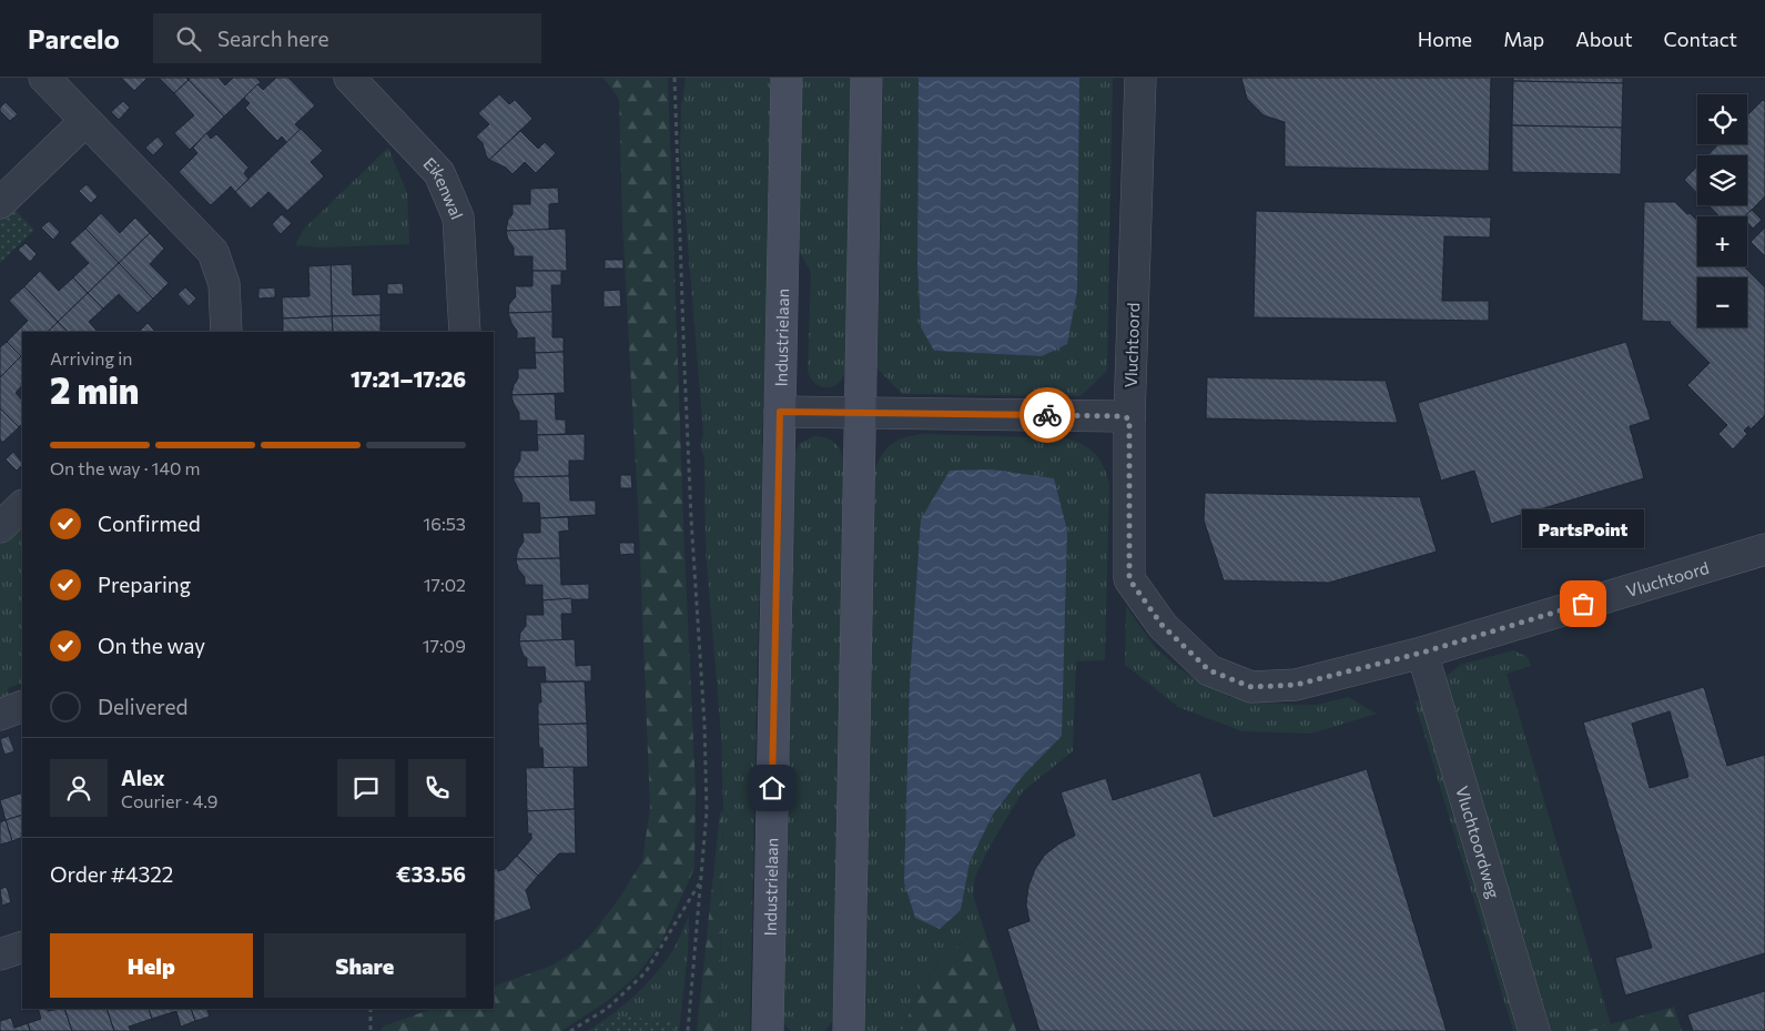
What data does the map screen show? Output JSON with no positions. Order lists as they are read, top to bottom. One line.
{"streets":{"main road":["Industrielaan"],"street":["Eikenwal","Vluchtoord","Vluchtoordweg"]},"crossings":[["Vluchtoord","Vluchtoordweg"]],"places":["PartsPoint"],"page":{"header":"Parcelo","search":"Search here","nav":["Home","Map","About","Contact"],"map_buttons":["+","−"],"heading":["2 min","Arriving in","17:21–17:26"],"panel":["Alex","Courier · 4.9","Order #4322","€33.56"],"bar":"On the way · 140 m","list":[["Confirmed","16:53"],["Preparing","17:02"],["On the way","17:09"],"Delivered"],"bubble":"PartsPoint","buttons":["Help","Share"]}}
